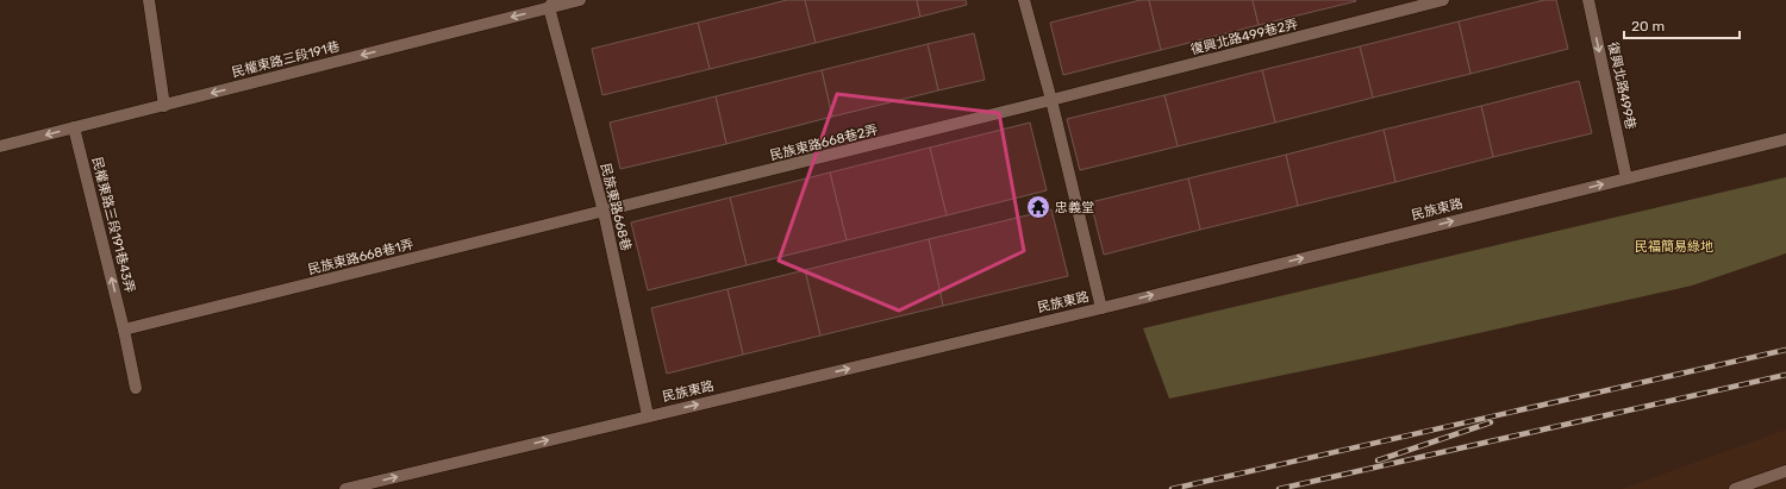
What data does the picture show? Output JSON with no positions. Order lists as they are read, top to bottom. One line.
{"streets":{"street":["復興北路499巷2弄","民權東路三段191巷","復興北路499巷","民族東路668巷2弄","民族東路668巷","民族東路","民權東路三段191巷43弄","民族東路668巷1弄"]},"crossings":[["復興北路499巷2弄","民族東路668巷2弄"],["民權東路三段191巷","民族東路668巷"],["民權東路三段191巷","民權東路三段191巷43弄"],["復興北路499巷","民族東路"],["民族東路668巷2弄","民族東路668巷"],["民族東路668巷2弄","民族東路668巷1弄"],["民族東路668巷","民族東路"],["民族東路668巷","民族東路668巷1弄"],["民權東路三段191巷43弄","民族東路668巷1弄"]],"one_way":["民權東路三段191巷","復興北路499巷","民族東路","民權東路三段191巷43弄"],"parks":["民福簡易綠地"],"places":{"temple":["忠義堂"]},"scale_bar":"20 m"}
